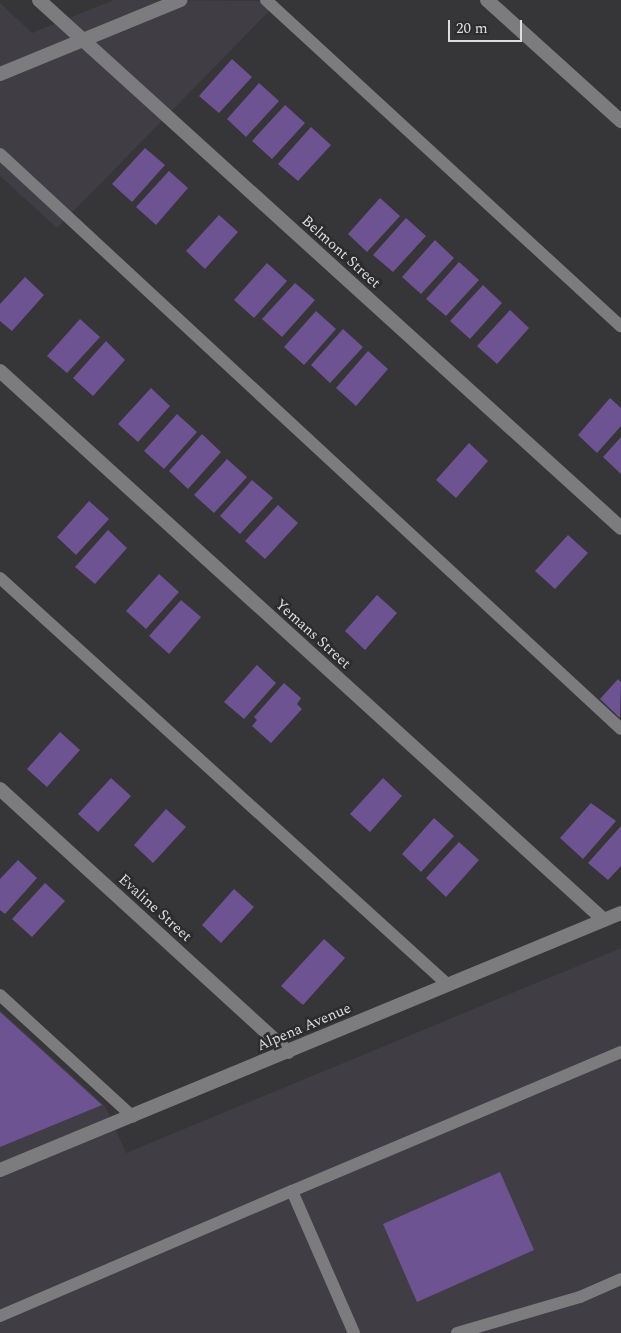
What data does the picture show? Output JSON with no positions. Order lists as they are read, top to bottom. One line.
{"streets":{"street":["Belmont Street","Yemans Street","Evaline Street","Alpena Avenue"]},"crossings":[["Yemans Street","Alpena Avenue"],["Evaline Street","Alpena Avenue"]],"scale_bar":"20 m"}
